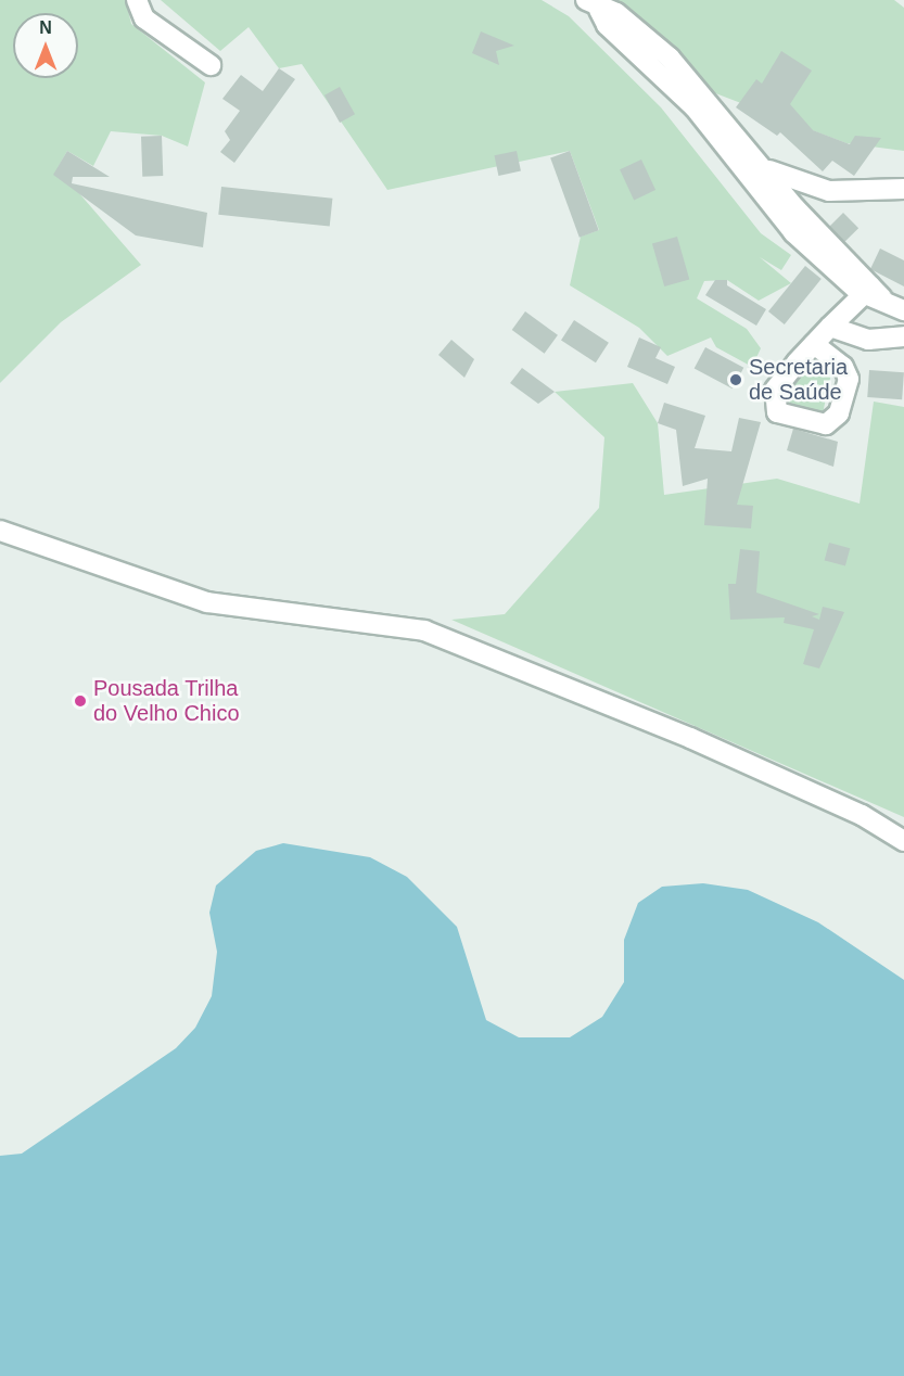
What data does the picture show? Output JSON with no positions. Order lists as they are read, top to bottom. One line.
{"places":["Secretaria de Saúde","Pousada Trilha do Velho Chico"],"north":"top"}
